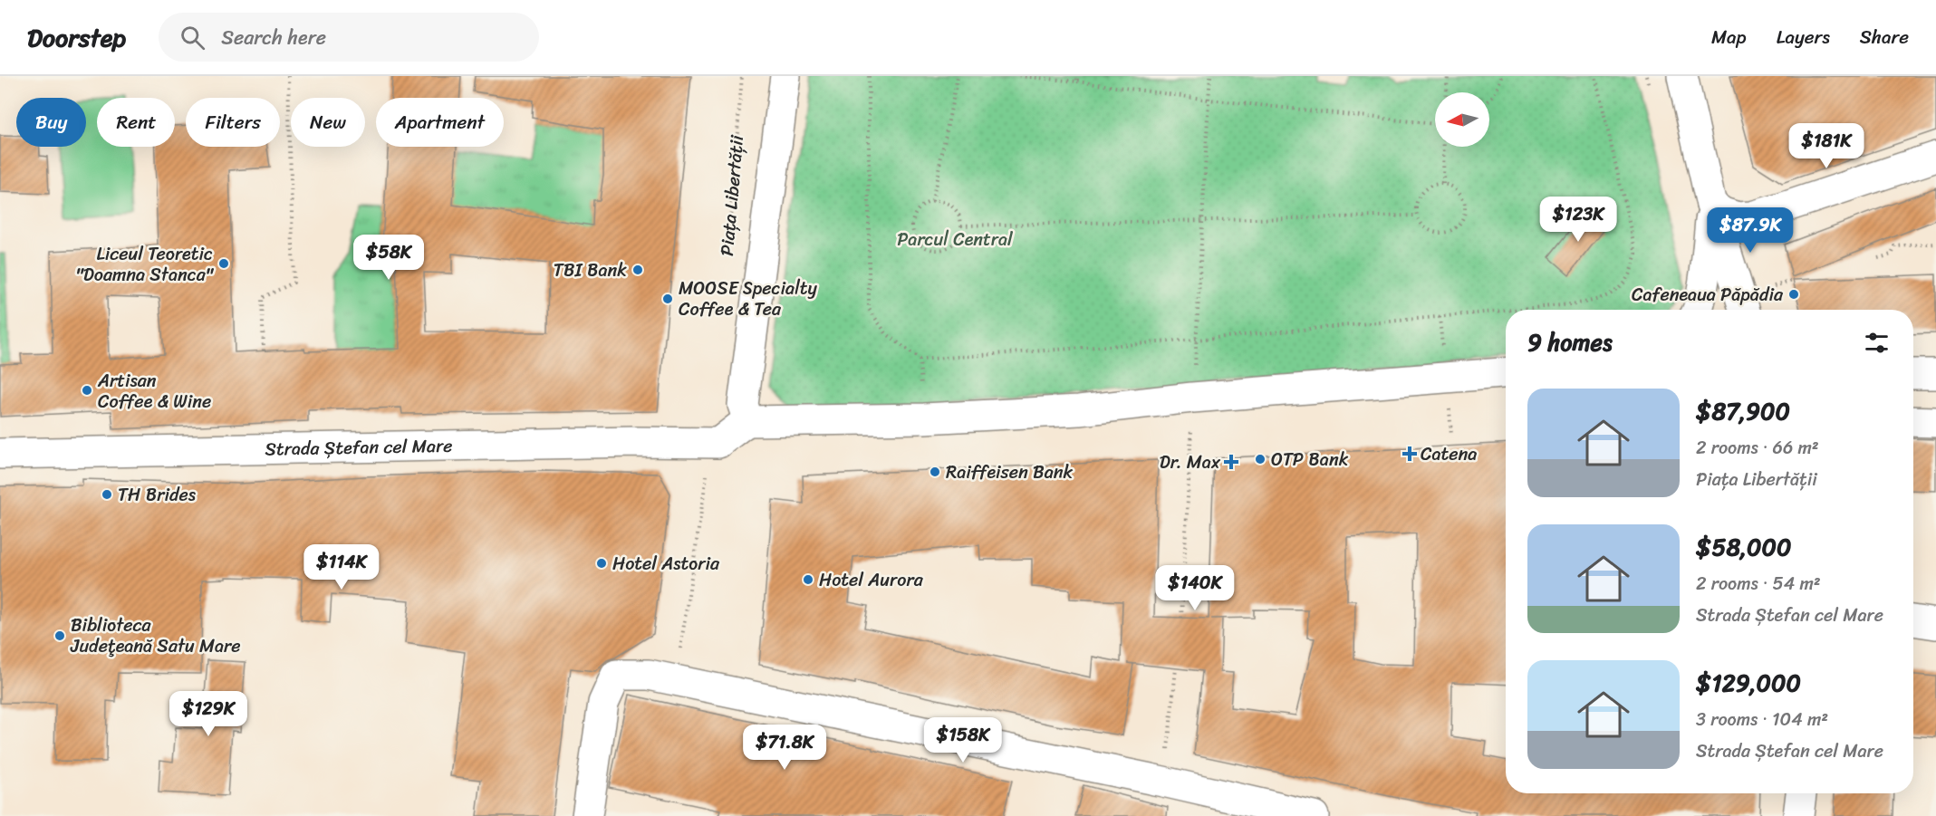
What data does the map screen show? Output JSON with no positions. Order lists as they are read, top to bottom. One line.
{"streets":{"street":["Strada Ștefan cel Mare"],"path":["Piața Libertății"]},"parks":["Parcul Central"],"places":{"other":["Liceul Teoretic \"Doamna Stanca\"","TBI Bank","Cafeneaua Păpădia","MOOSE Specialty Coffee & Tea","Artisan Coffee & Wine","OTP Bank","Raiffeisen Bank","TH Brides","Hotel Astoria","Hotel Aurora","Biblioteca Judeţeană Satu Mare"],"health":["Catena","Dr. Max"]},"north":"left","page":{"header":"Doorstep","search":"Search here","nav":["Map","Layers","Share"],"chip":["Buy","Rent","Filters","New","Apartment"],"price":["$181K","$123K","$87.9K","$58K","$114K","$140K","$129K","$158K","$71.8K"],"heading":"9 homes","list":[{"name":"$87,900","note":"2 rooms · 66 m² · Piața Libertății"},{"name":"$58,000","note":"2 rooms · 54 m² · Strada Ștefan cel Mare"},{"name":"$129,000","note":"3 rooms · 104 m² · Strada Ștefan cel Mare"}]}}
